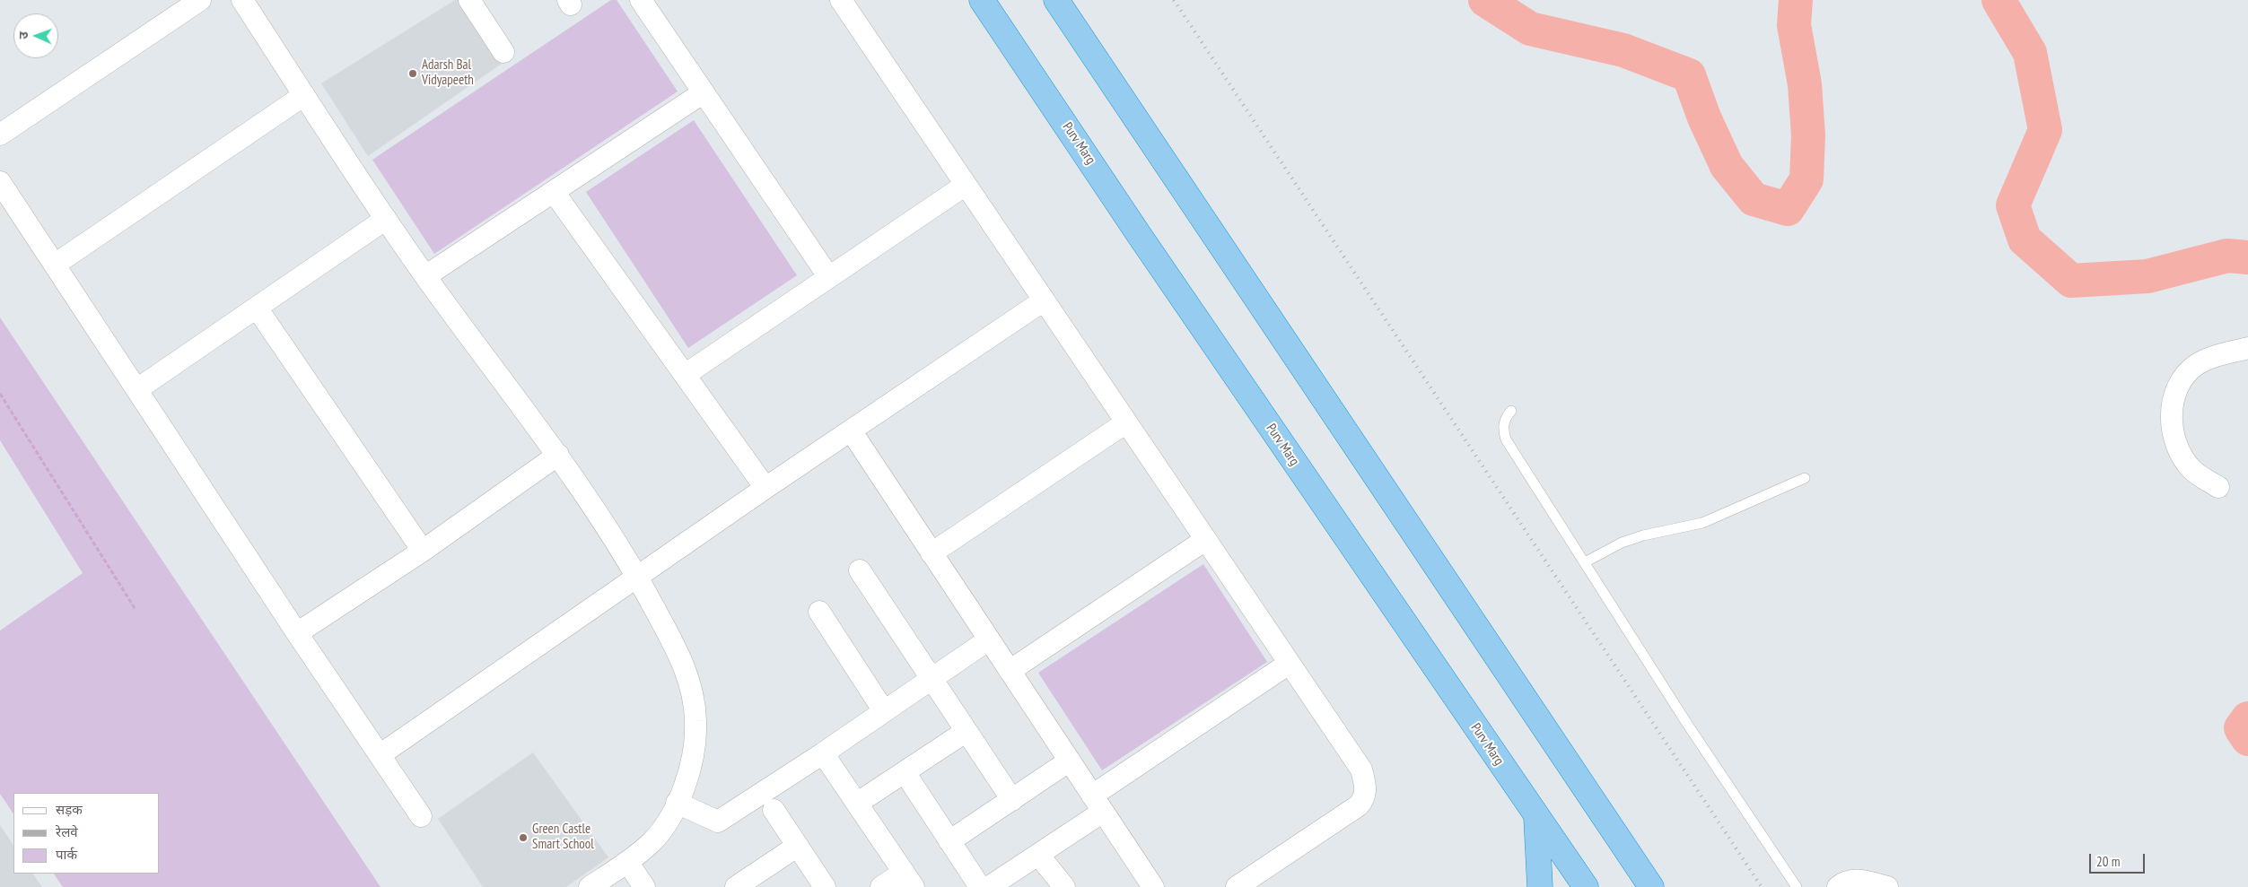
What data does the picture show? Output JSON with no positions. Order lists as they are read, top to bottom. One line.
{"streets":{"highway":["Purv Marg"]},"places":["Adarsh Bal Vidyapeeth","Green Castle Smart School"],"legend":["सड़क","रेलवे","पार्क"],"scale_bar":"20 m","north":"left"}
